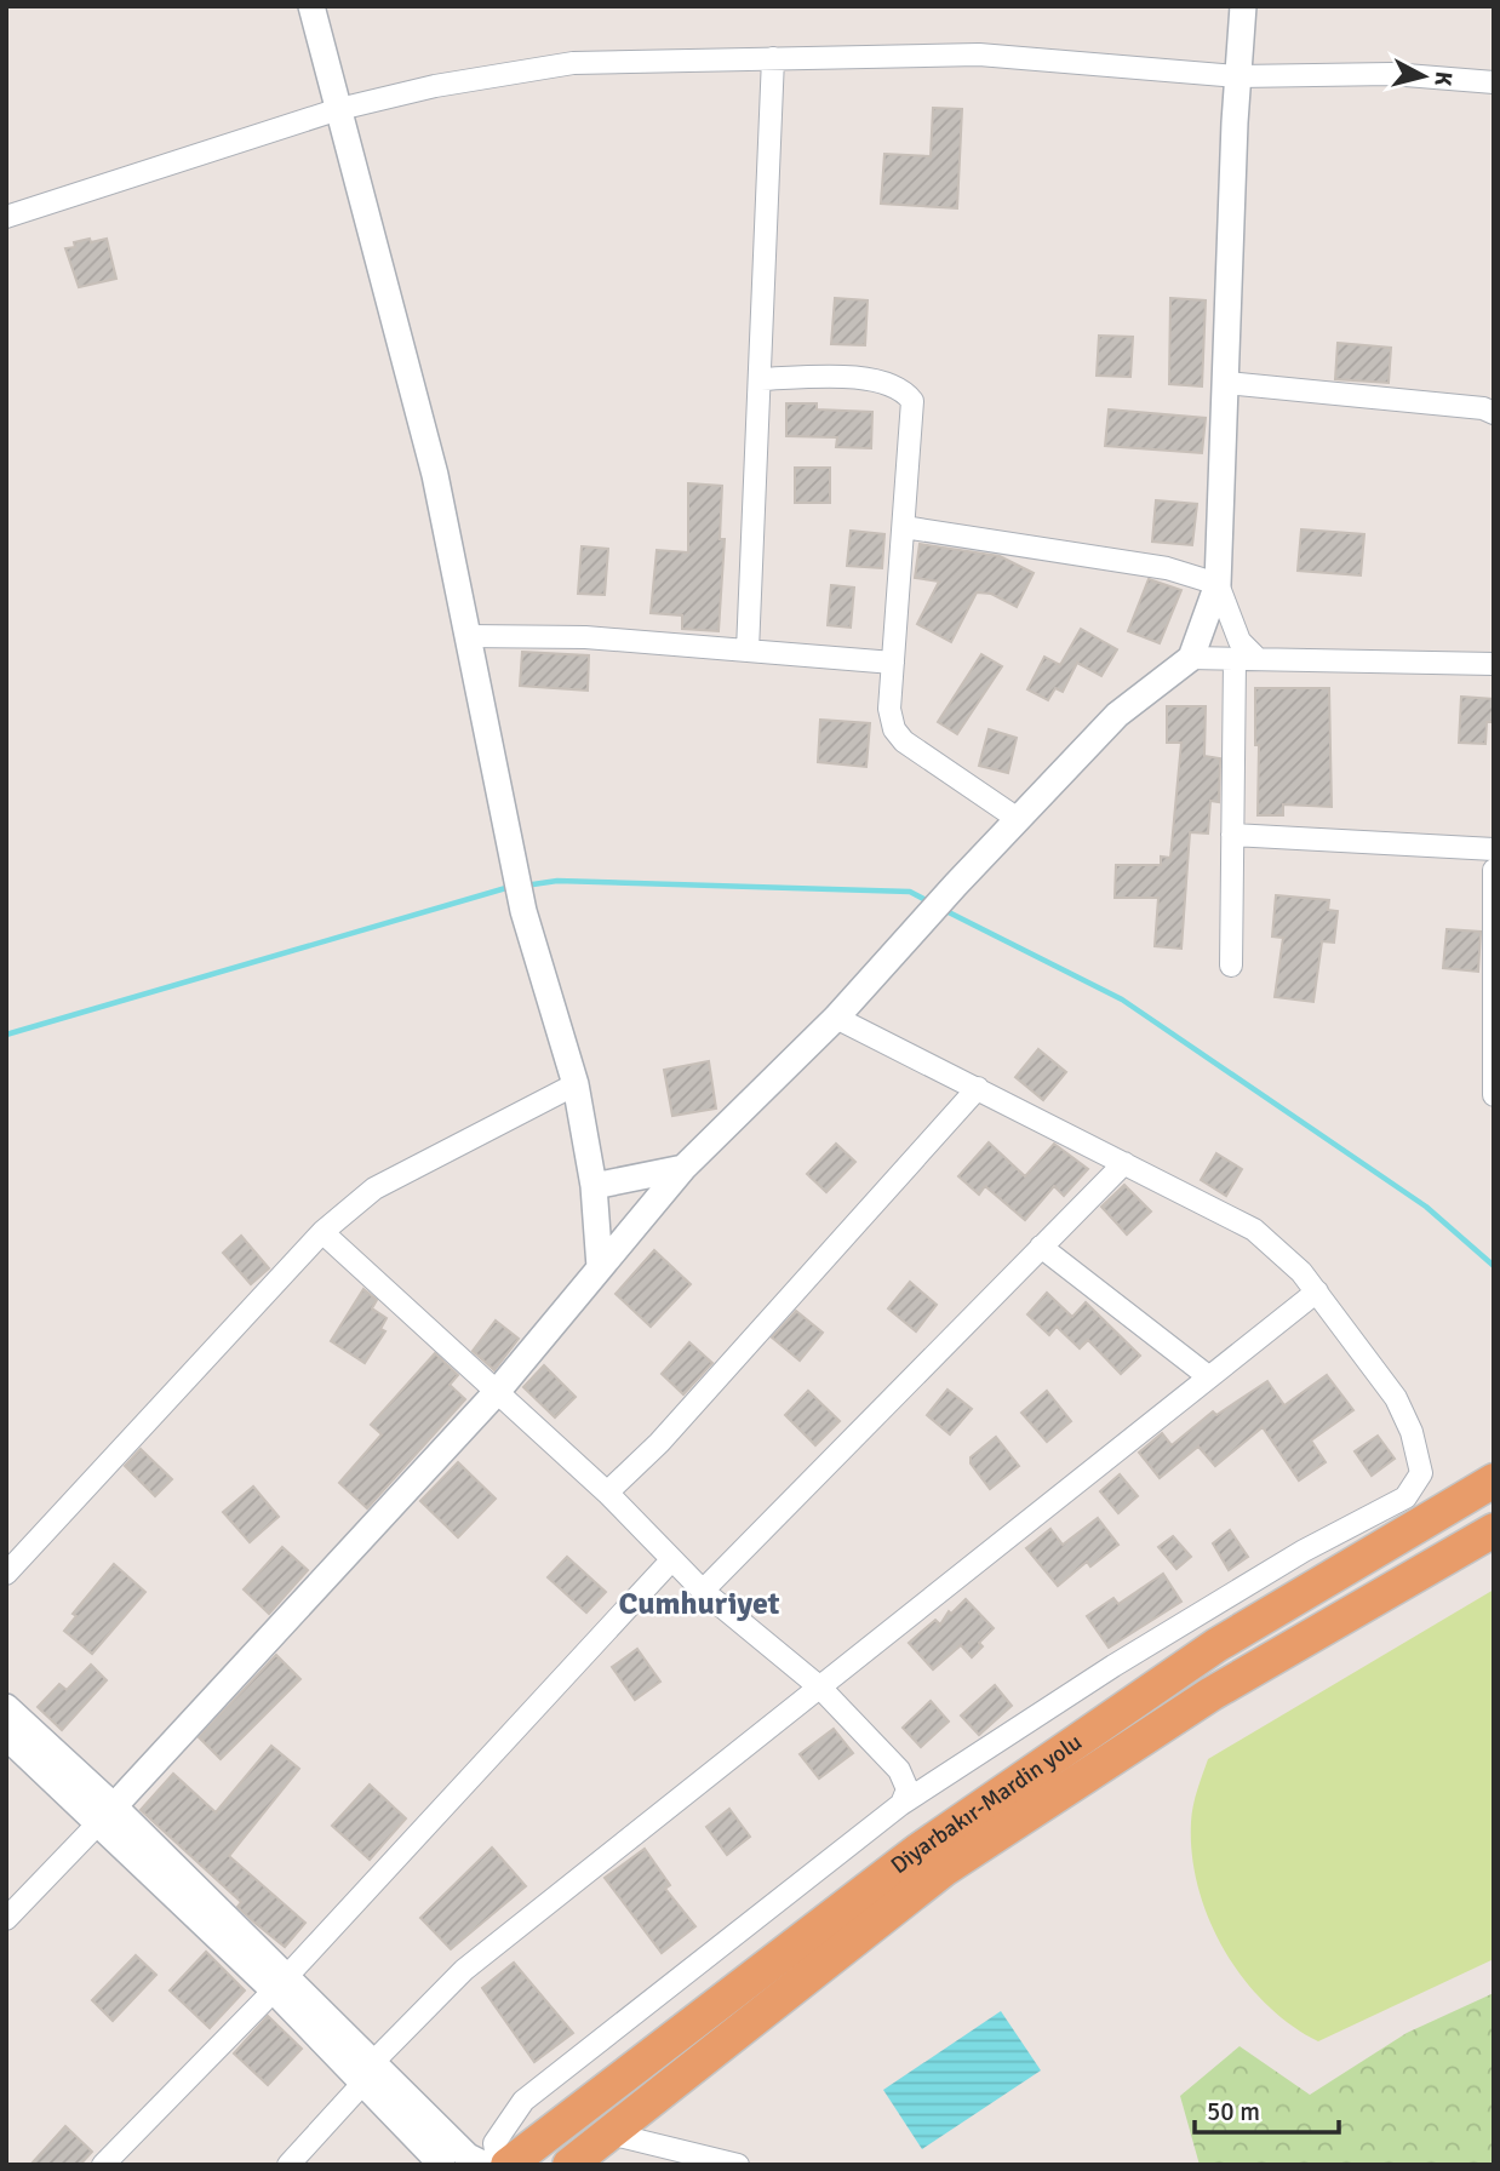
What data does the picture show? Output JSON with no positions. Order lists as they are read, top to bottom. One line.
{"streets":{"highway":["Diyarbakır-Mardin yolu"]},"districts":["Cumhuriyet"],"scale_bar":"50 m","north":"right"}
